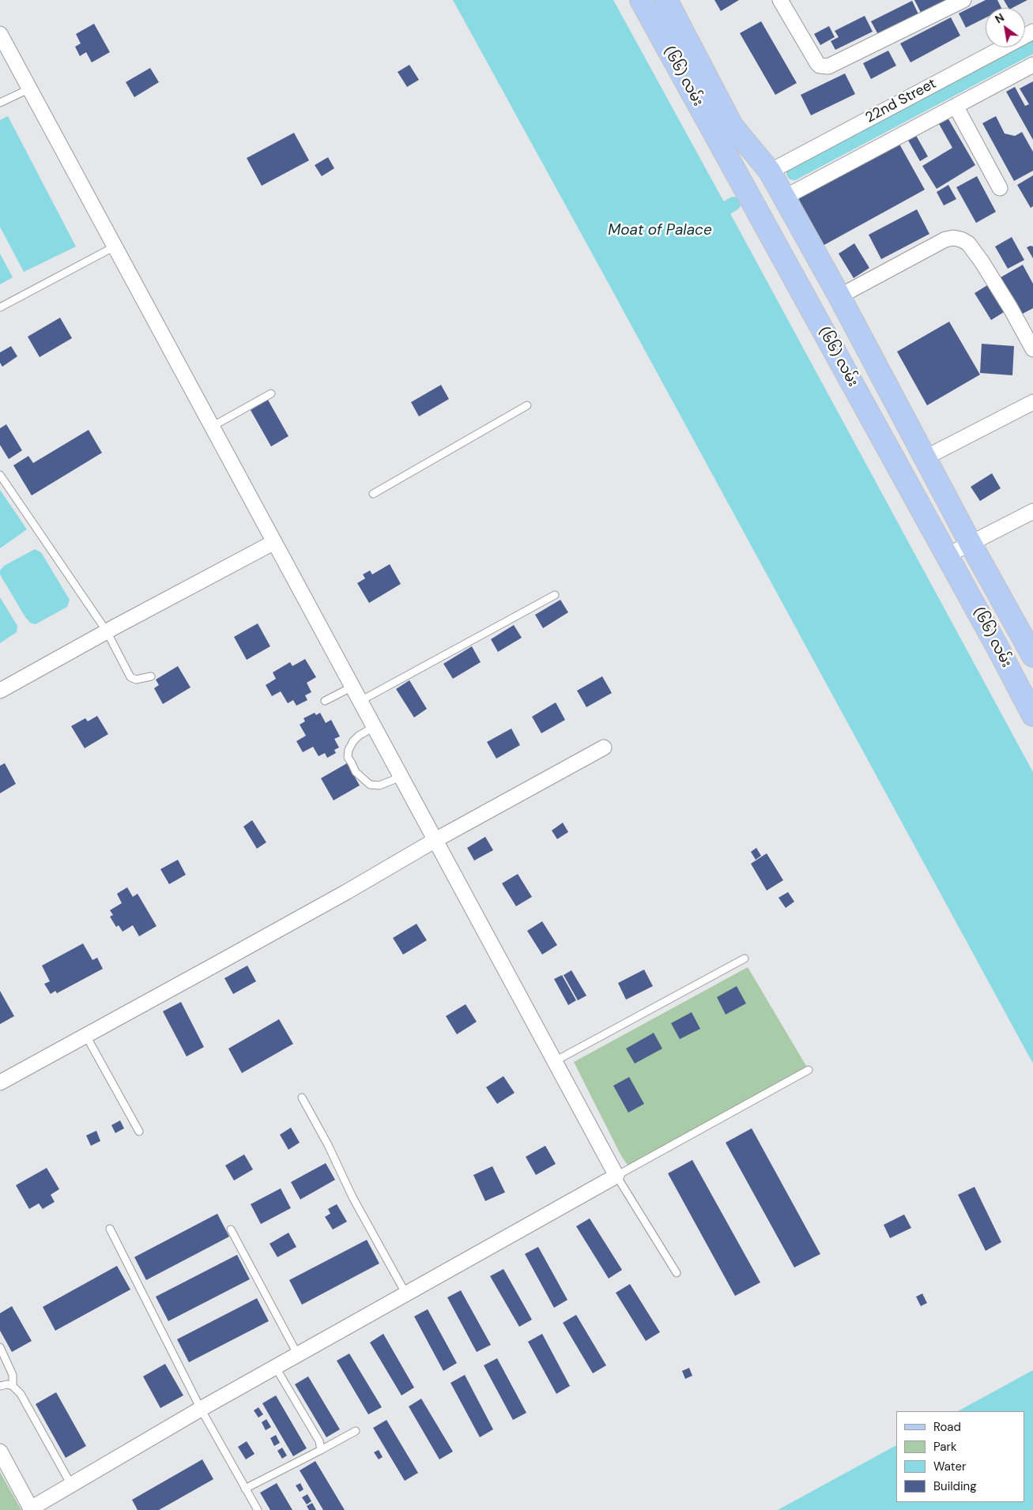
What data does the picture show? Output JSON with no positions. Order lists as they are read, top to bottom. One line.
{"streets":{"main road":["(၆၆) လမ်း"],"street":["22nd Street"]},"crossings":[["(၆၆) လမ်း","22nd Street"]],"water":["Moat of Palace"],"legend":["Road","Park","Water","Building"],"north":"top left"}
